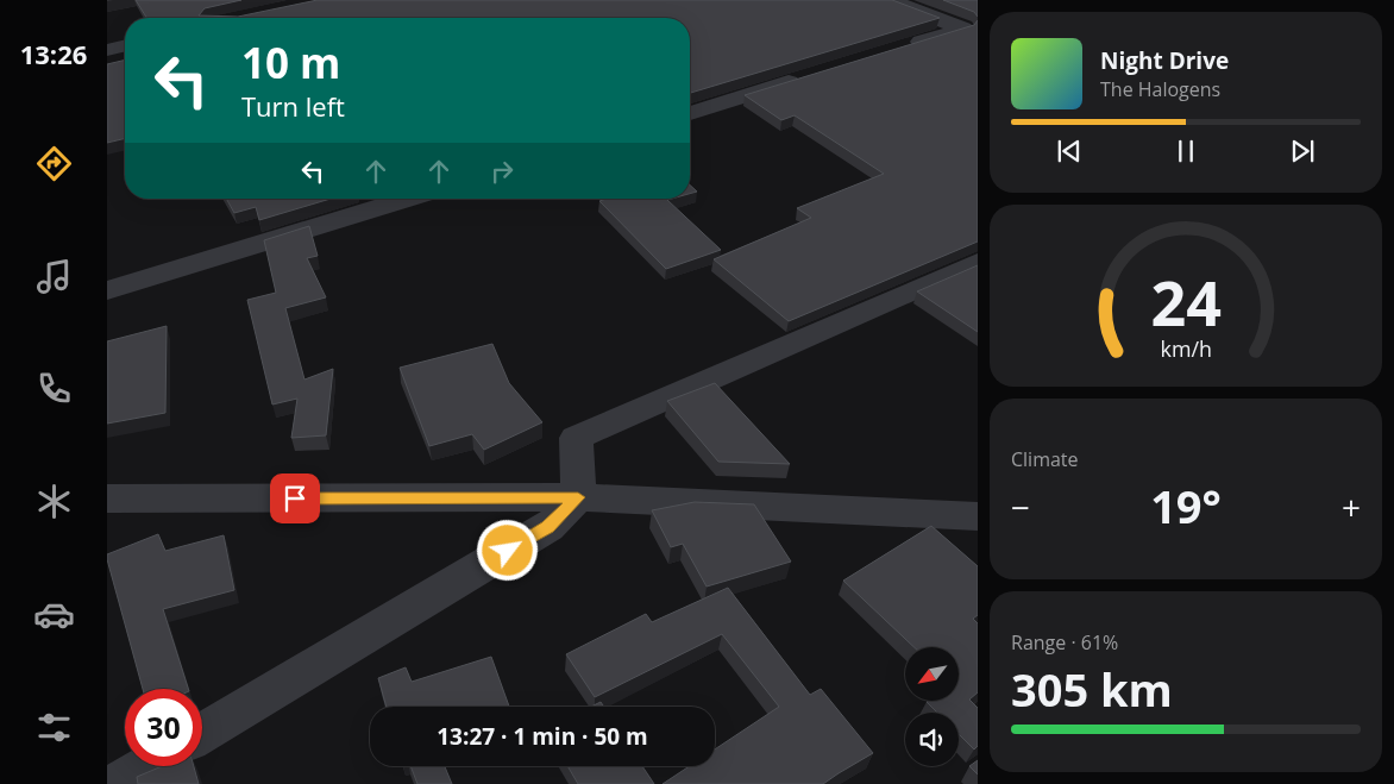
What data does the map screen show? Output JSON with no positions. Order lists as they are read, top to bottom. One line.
{"north":"bottom left","page":{"tabs":"13:26","turn":["10 m","Turn left"],"song":["Night Drive","The Halogens"],"tile":["Climate",["Range · 61%","305 km"]],"heat":["−","19°","+"],"limit":"30","trip":"13:27 · 1 min · 50 m","gauge":["24","km/h"]}}
